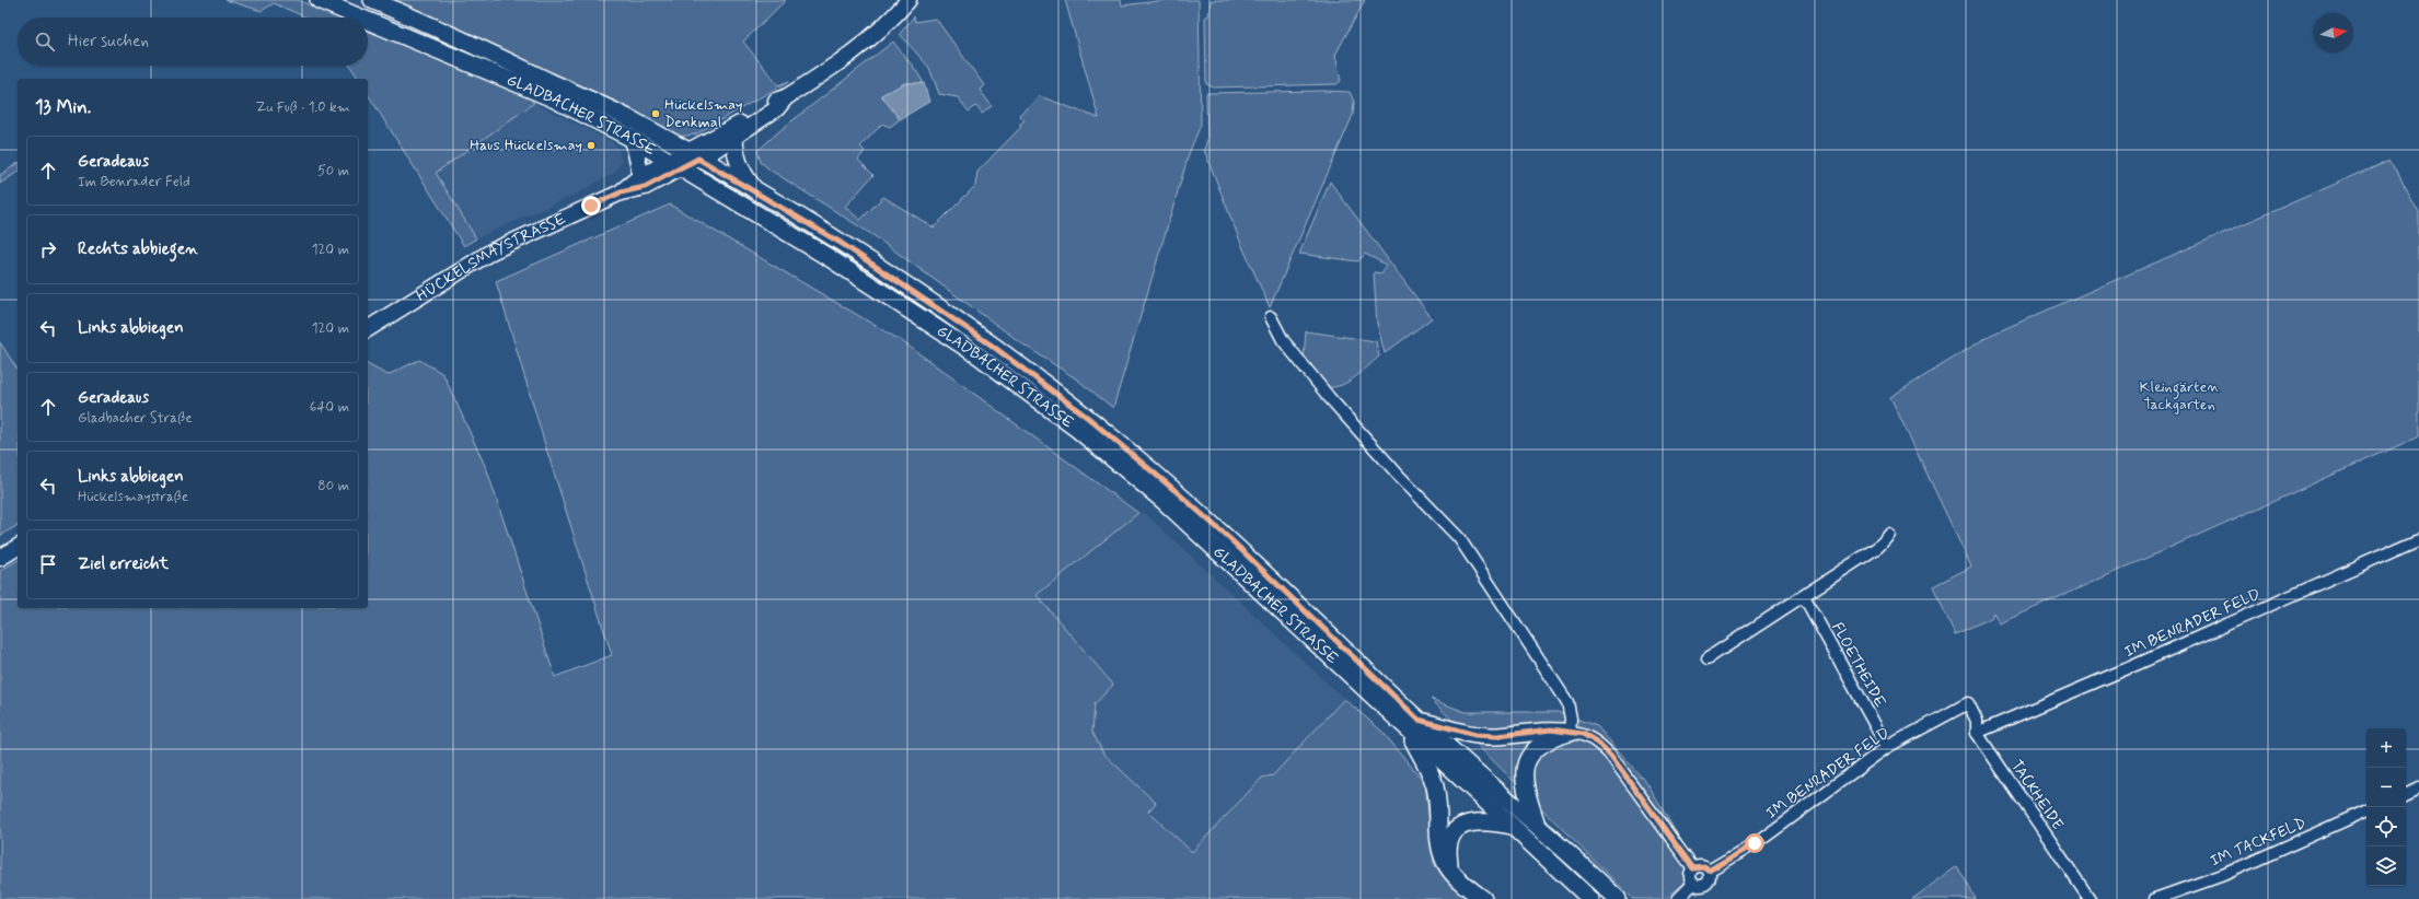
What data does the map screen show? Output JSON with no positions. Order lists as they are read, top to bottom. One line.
{"streets":{"main road":["GLADBACHER STRASSE","HÜCKELSMAYSTRASSE"],"street":["IM BENRADER FELD","FLOETHEIDE","TACKHEIDE","IM TACKFELD"]},"crossings":[["GLADBACHER STRASSE","HÜCKELSMAYSTRASSE"],["IM BENRADER FELD","FLOETHEIDE"],["IM BENRADER FELD","TACKHEIDE"]],"parks":["Kleingärten Tackgarten"],"places":["Hückelsmay Denkmal","Haus Hückelsmay"],"north":"right","page":{"search":"Hier suchen","heading":["13 Min.","Zu Fuß · 1.0 km"],"list":[["Geradeaus","Im Benrader Feld","50 m"],["Rechts abbiegen","120 m"],["Links abbiegen","120 m"],["Geradeaus","Gladbacher Straße","640 m"],["Links abbiegen","Hückelsmaystraße","80 m"],"Ziel erreicht"],"map_buttons":["+","−"]}}
